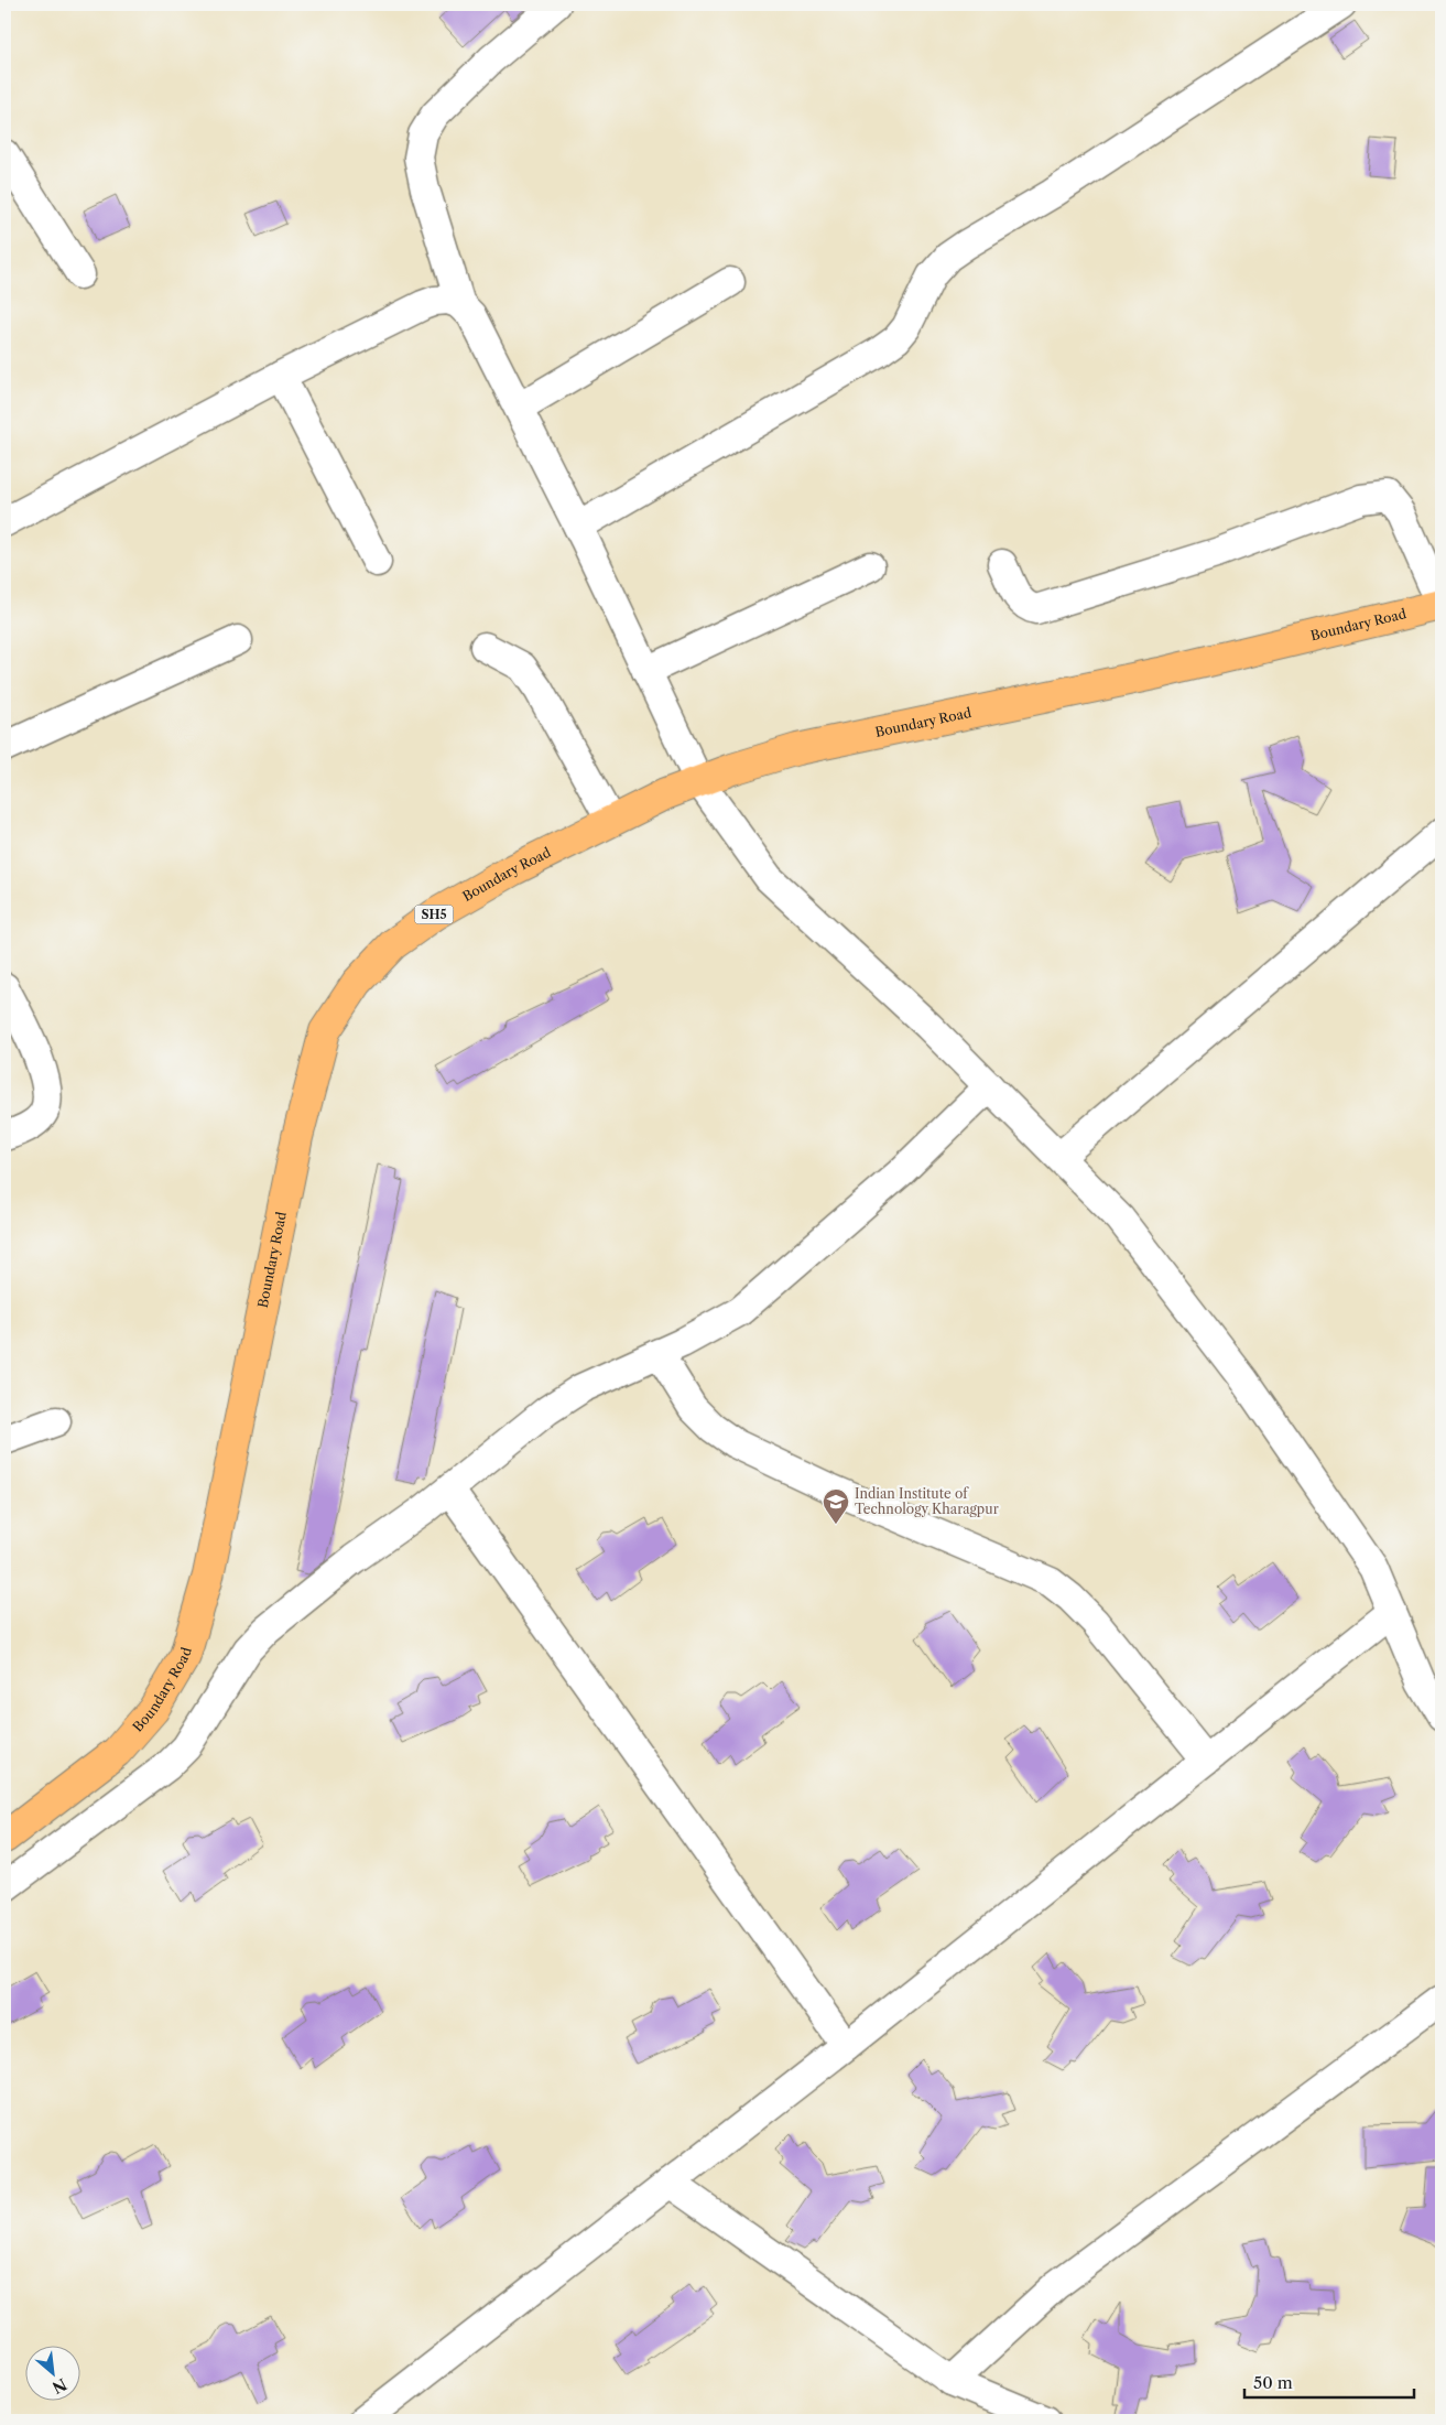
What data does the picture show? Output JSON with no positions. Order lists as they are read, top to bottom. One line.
{"streets":{"main road":["Boundary Road","SH5"]},"places":{"school or university":["Indian Institute of Technology Kharagpur"]},"scale_bar":"50 m","north":"bottom right"}
